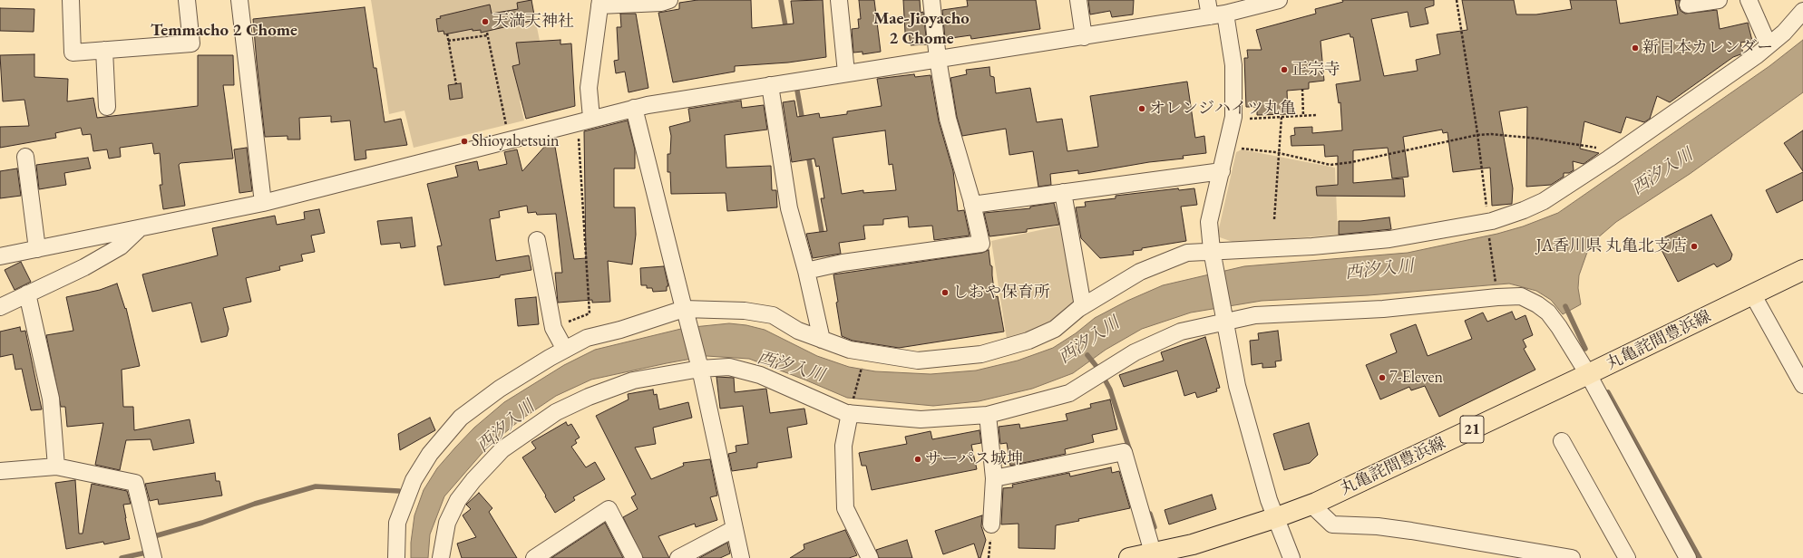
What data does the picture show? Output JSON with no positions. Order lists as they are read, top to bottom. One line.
{"streets":{"main road":["丸亀詫間豊浜線","21"]},"districts":["Mae-Jioyacho 2 Chome","Temmacho 2 Chome"],"water":["西汐入川"],"places":["天満天神社","新日本カレンダー","正宗寺","オレンジハイツ丸亀","Shioyabetsuin","JA香川県 丸亀北支店","しおや保育所","7-Eleven","サーパス城坤"]}
